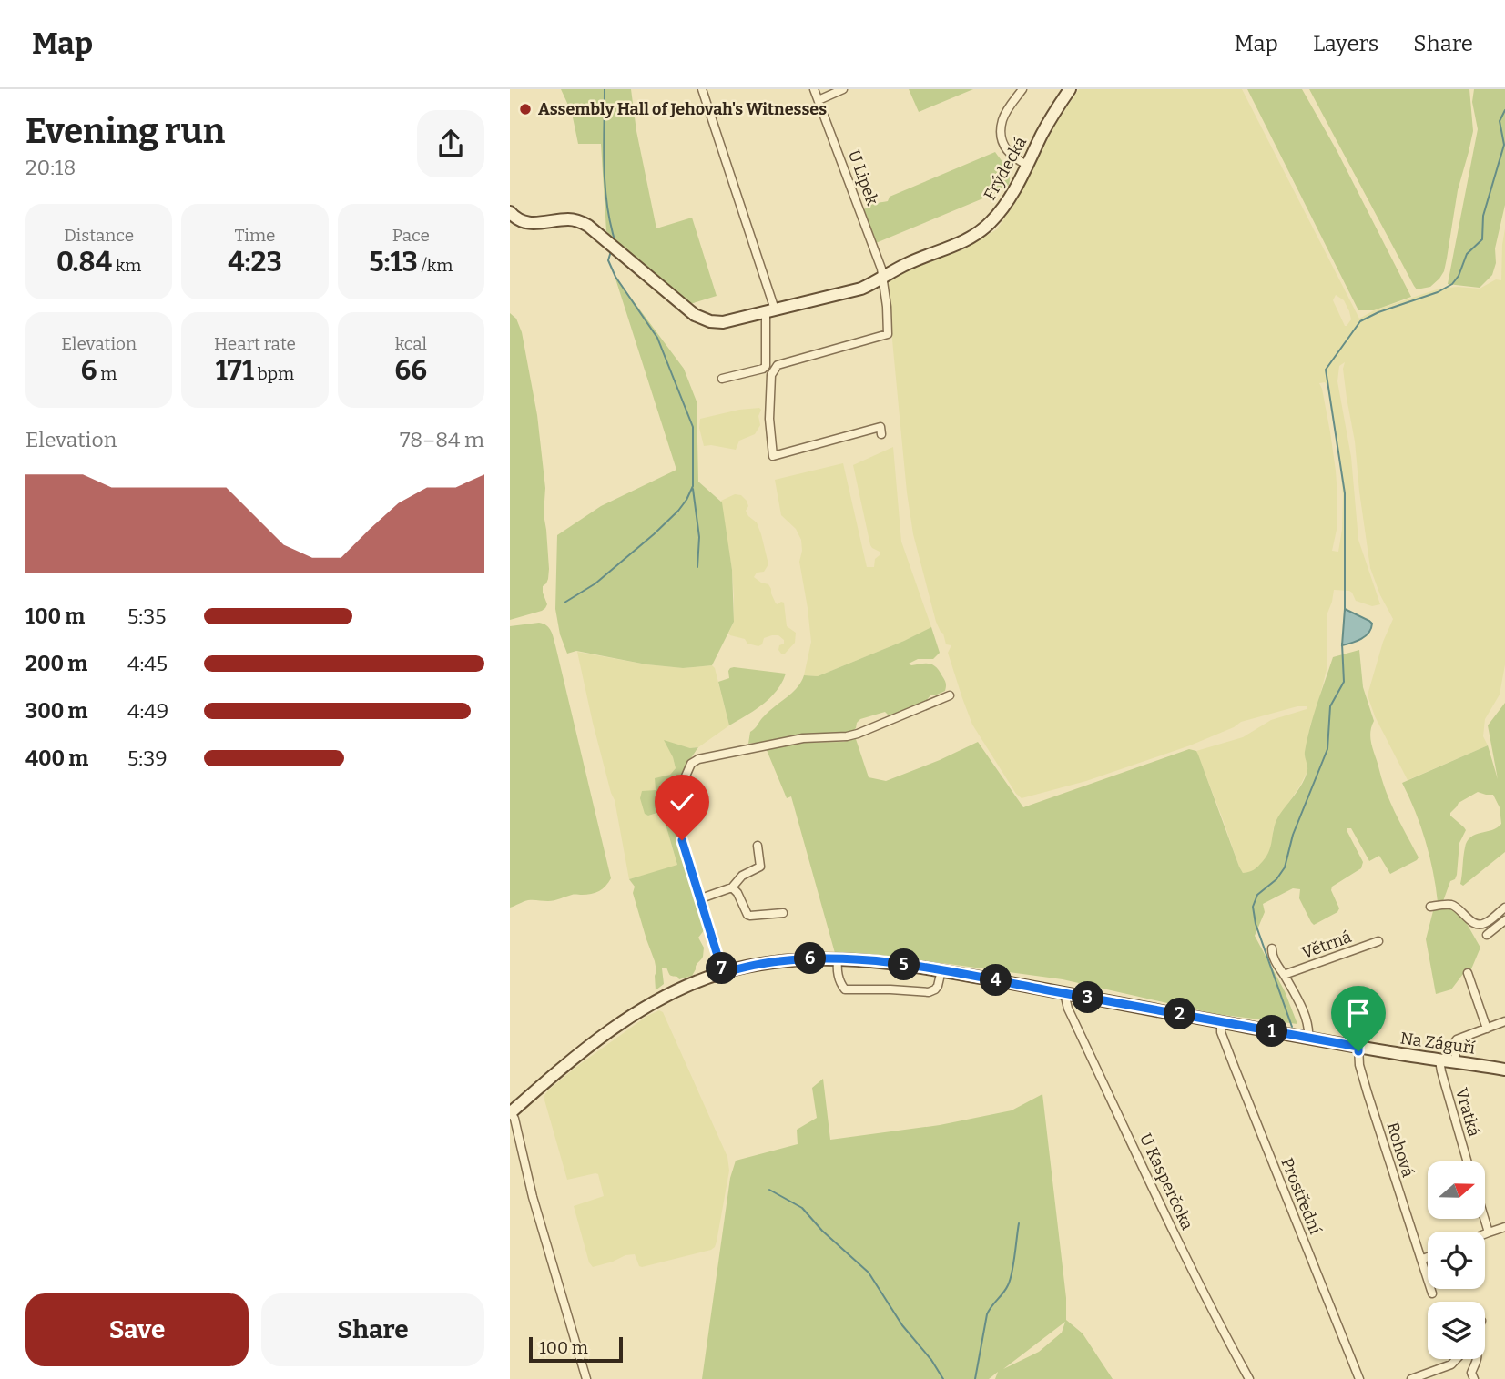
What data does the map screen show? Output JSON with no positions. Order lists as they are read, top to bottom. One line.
{"streets":{"street":["Frýdecká","U Lipek","Větrná","Na Záguří","Vratká","Rohová","U Kasperčoka","Prostřední"]},"crossings":[["Frýdecká","U Lipek"],["Na Záguří","Vratká"],["Na Záguří","Rohová"],["Na Záguří","U Kasperčoka"],["Na Záguří","Prostřední"]],"places":["Assembly Hall of Jehovah's Witnesses"],"scale_bar":"100 m","north":"right","page":{"header":"Map","nav":["Map","Layers","Share"],"heading":["Evening run","20:18"],"stats":[["Distance","0.84 km"],["Time","4:23"],["Pace","5:13 /km"],["Elevation","6 m"],["Heart rate","171 bpm"],["kcal","66"]],"chart":["Elevation","78–84 m"],"list":[{"name":"100 m","note":"5:35"},{"name":"200 m","note":"4:45"},{"name":"300 m","note":"4:49"},{"name":"400 m","note":"5:39"}],"pins":["6","5","7","4","3","2","1"],"buttons":["Save","Share"],"scale":"100 m"}}
